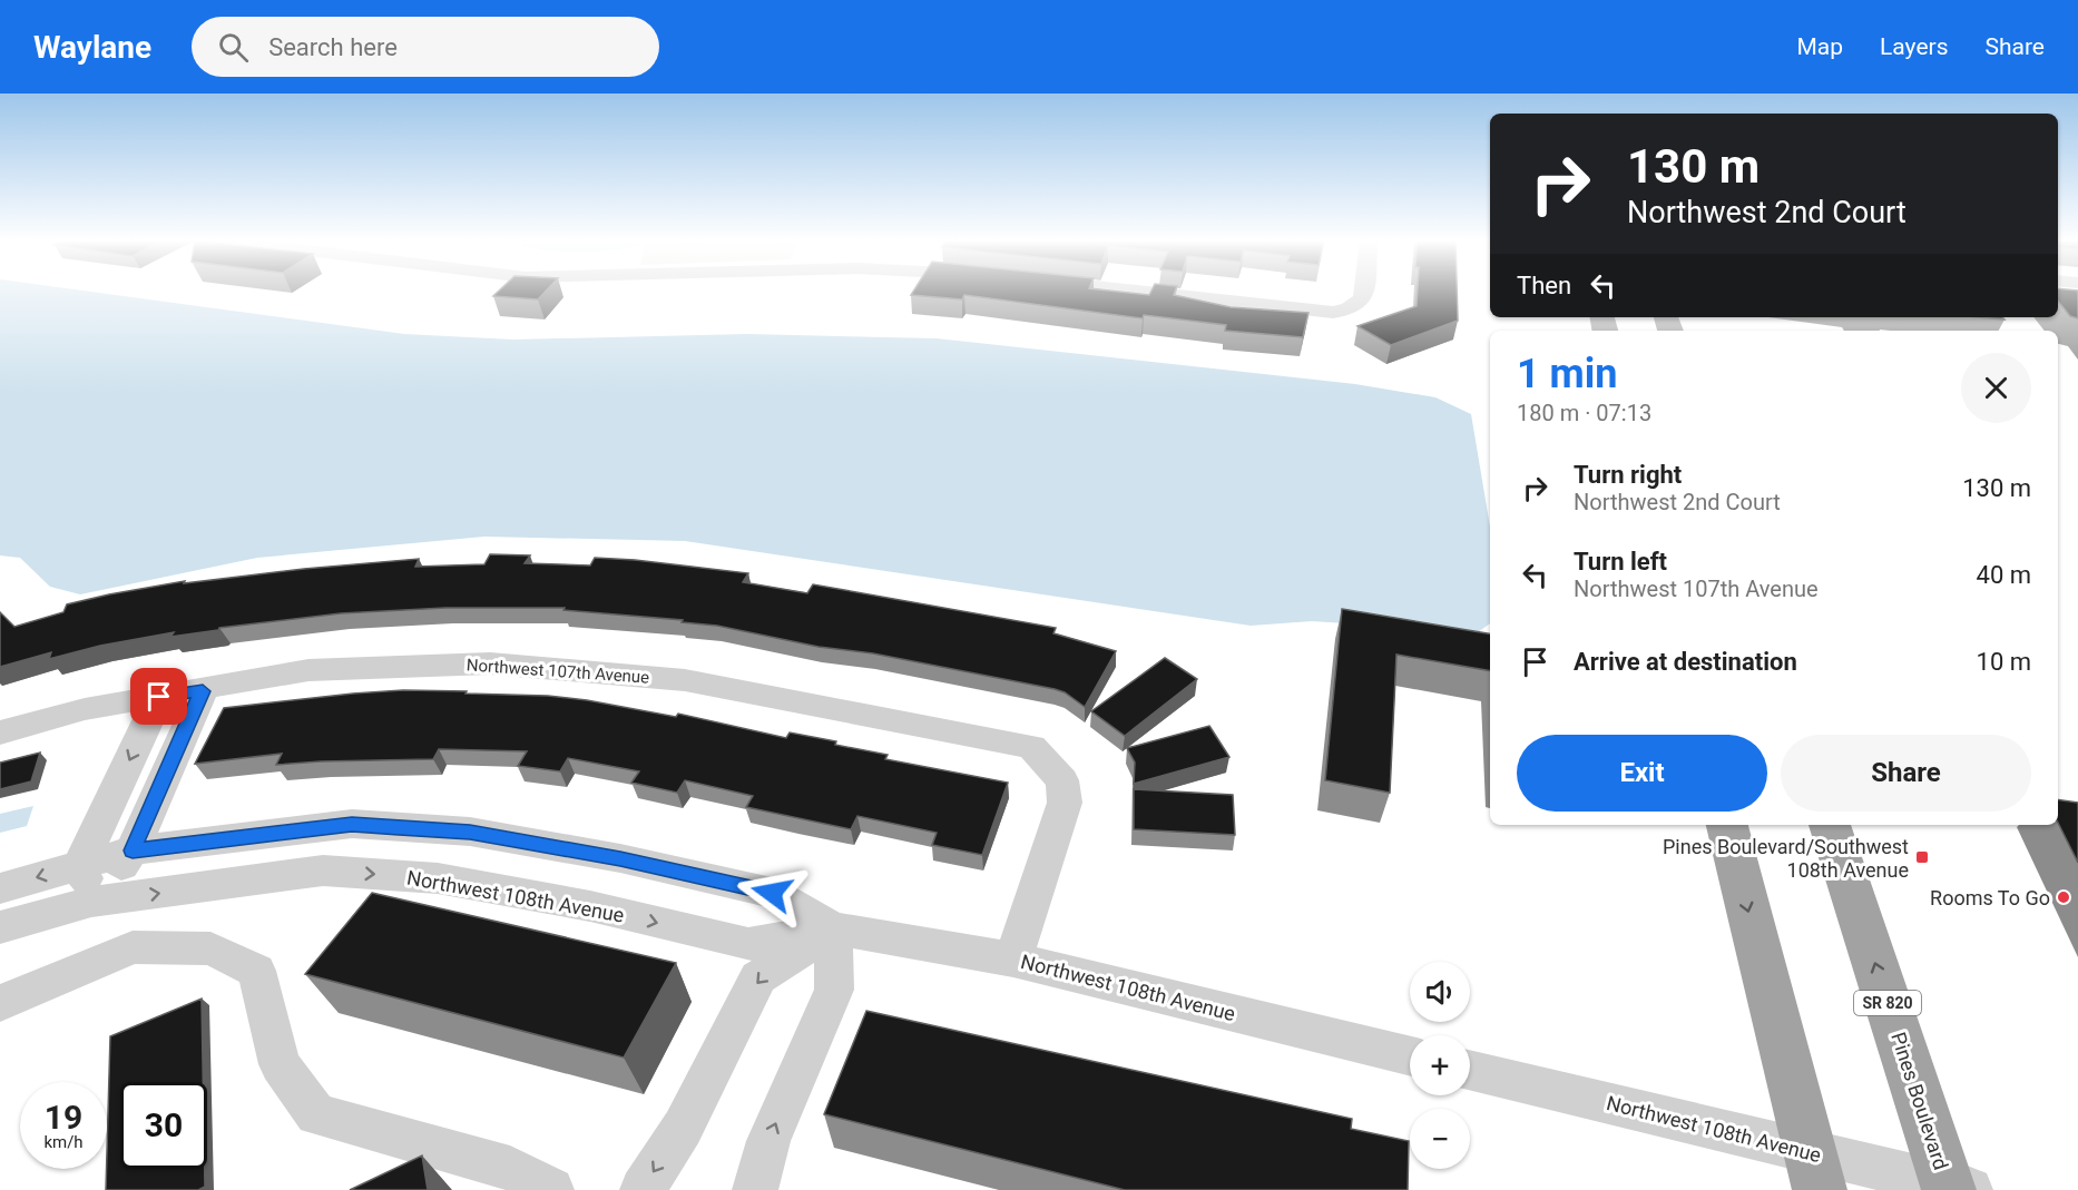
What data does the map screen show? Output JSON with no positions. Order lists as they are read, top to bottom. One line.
{"streets":{"highway":["SR 820","Pines Boulevard"],"street":["Northwest 107th Avenue","Northwest 108th Avenue"]},"crossings":[["Northwest 107th Avenue","Northwest 108th Avenue"],["Northwest 108th Avenue","Pines Boulevard"]],"places":{"transit":["Pines Boulevard/Southwest 108th Avenue"],"other":["Rooms To Go"]},"page":{"header":"Waylane","search":"Search here","nav":["Map","Layers","Share"],"turn":["130 m","Northwest 2nd Court"],"then":"Then","heading":["1 min","180 m · 07:13"],"list":[{"name":"Turn right","note":"Northwest 2nd Court","value":"130 m"},{"name":"Turn left","note":"Northwest 107th Avenue","value":"40 m"},{"name":"Arrive at destination","value":"10 m"}],"buttons":["Exit","Share"],"map_buttons":["+","−"],"speed":"19 km/h","limit":"30"}}
